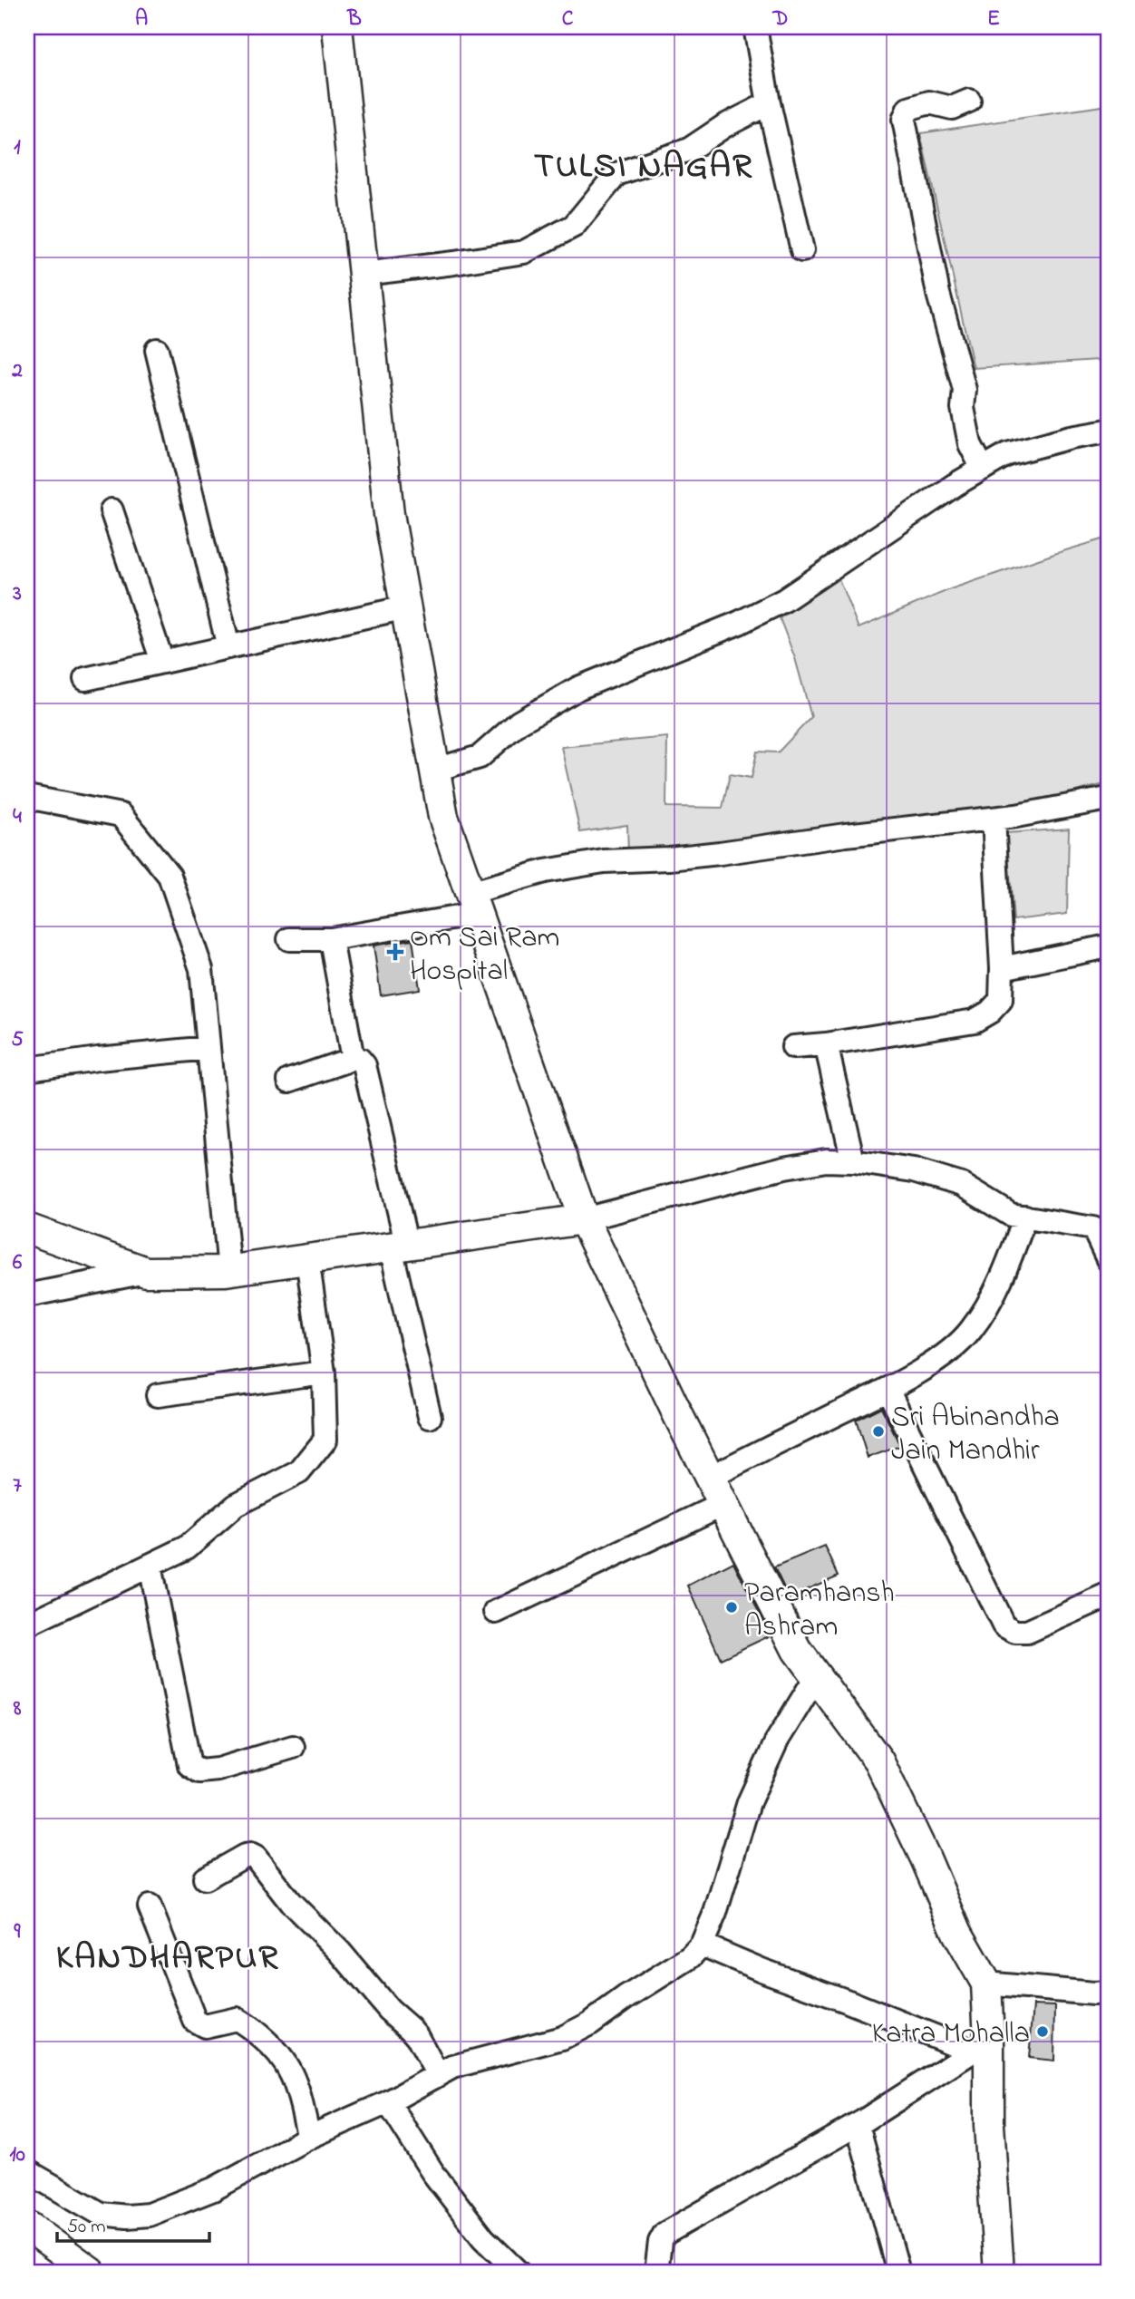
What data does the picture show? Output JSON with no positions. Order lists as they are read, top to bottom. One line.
{"districts":["TULSI NAGAR","KANDHARPUR"],"places":{"health":["Om Sai Ram Hospital"],"other":["Sri Abinandha Jain Mandhir","Paramhansh Ashram","Katra Mohalla"]},"scale_bar":"50 m","grid":{"columns":["A","B","C","D","E"],"rows":["1","2","3","4","5","6","7","8","9","10"]}}
